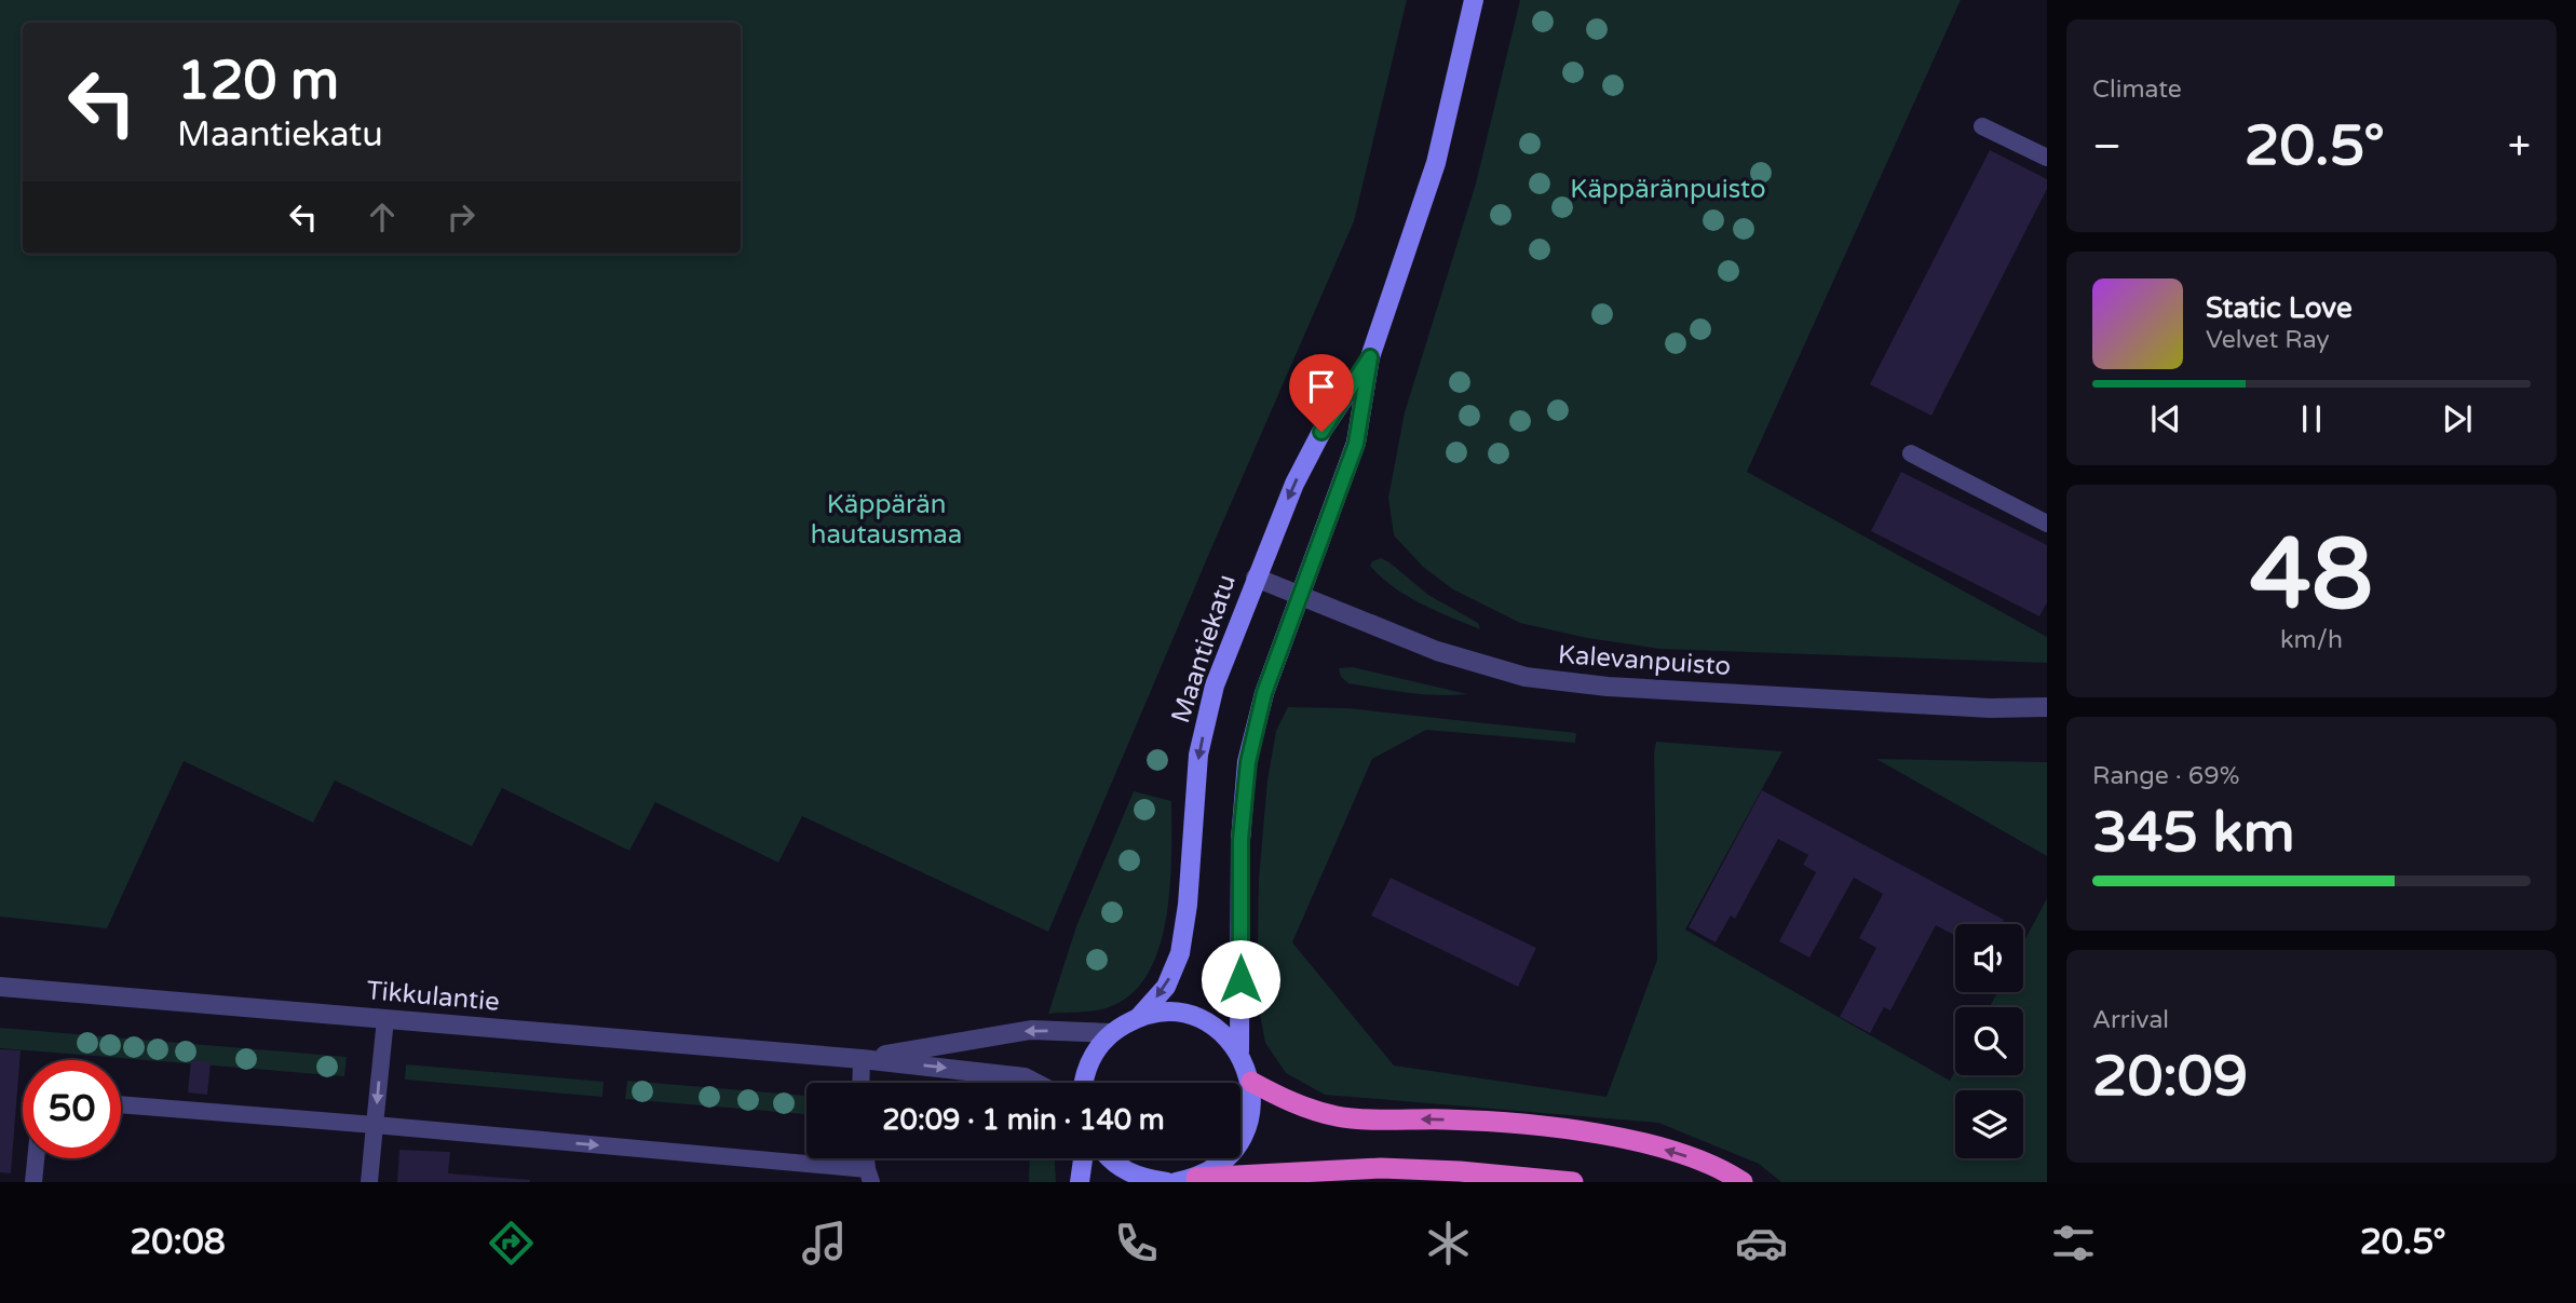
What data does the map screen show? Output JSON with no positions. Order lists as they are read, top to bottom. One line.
{"streets":{"main road":["Maantiekatu"],"street":["Kalevanpuisto","Tikkulantie"]},"crossings":[["Maantiekatu","Kalevanpuisto"]],"parks":["Käppäränpuisto","Käppärän hautausmaa"],"page":{"tile":["Climate",["48","km/h"],["Range · 69%","345 km"],["Arrival","20:09"]],"turn":["120 m","Maantiekatu"],"heat":["−","20.5°","+"],"song":["Static Love","Velvet Ray"],"limit":"50","trip":"20:09 · 1 min · 140 m","tabs":["20:08","20.5°"]}}
